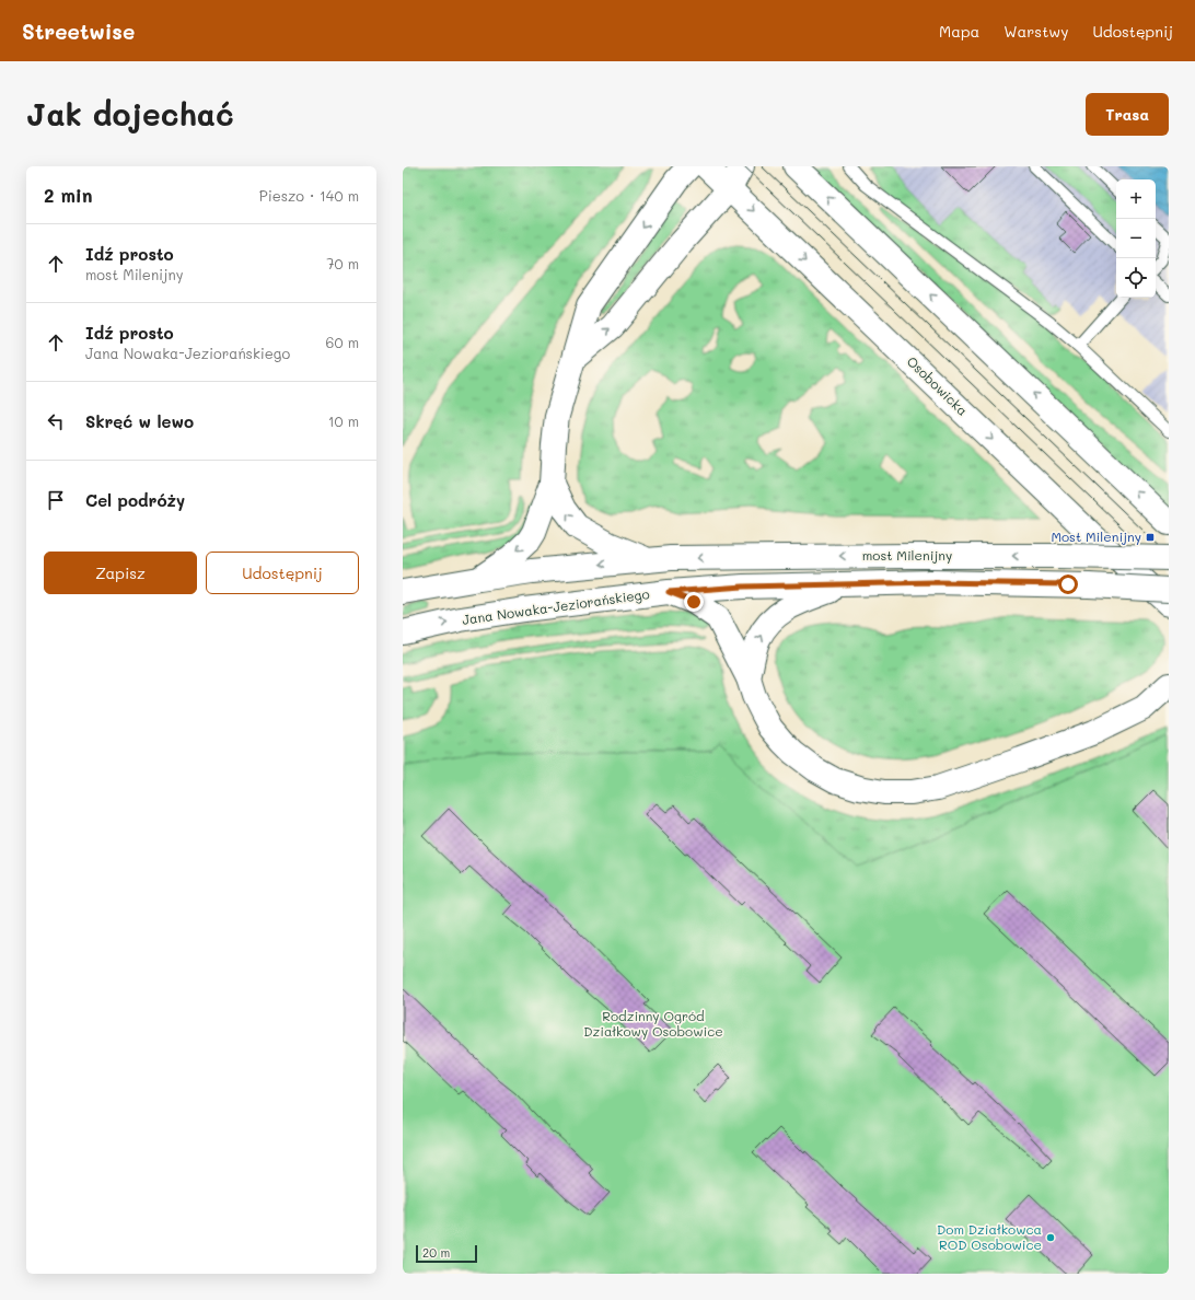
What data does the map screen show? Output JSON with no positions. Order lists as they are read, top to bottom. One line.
{"streets":{"main road":["Osobowicka","most Milenijny","Jana Nowaka-Jeziorańskiego"]},"crossings":[["most Milenijny","Jana Nowaka-Jeziorańskiego"]],"parks":["Rodzinny Ogród Działkowy Osobowice"],"places":{"transit":["Most Milenijny"],"other":["Dom Działkowca ROD Osobowice"]},"scale_bar":"20 m","page":{"header":"Streetwise","nav":["Mapa","Warstwy","Udostępnij"],"buttons":["Trasa",["Zapisz","Udostępnij"]],"title":"Jak dojechać","heading":["2 min","Pieszo · 140 m"],"map_buttons":["+","−"],"list":[["Idź prosto","most Milenijny","70 m"],["Idź prosto","Jana Nowaka-Jeziorańskiego","60 m"],["Skręć w lewo","10 m"],"Cel podróży"],"scale":"20 m"}}
